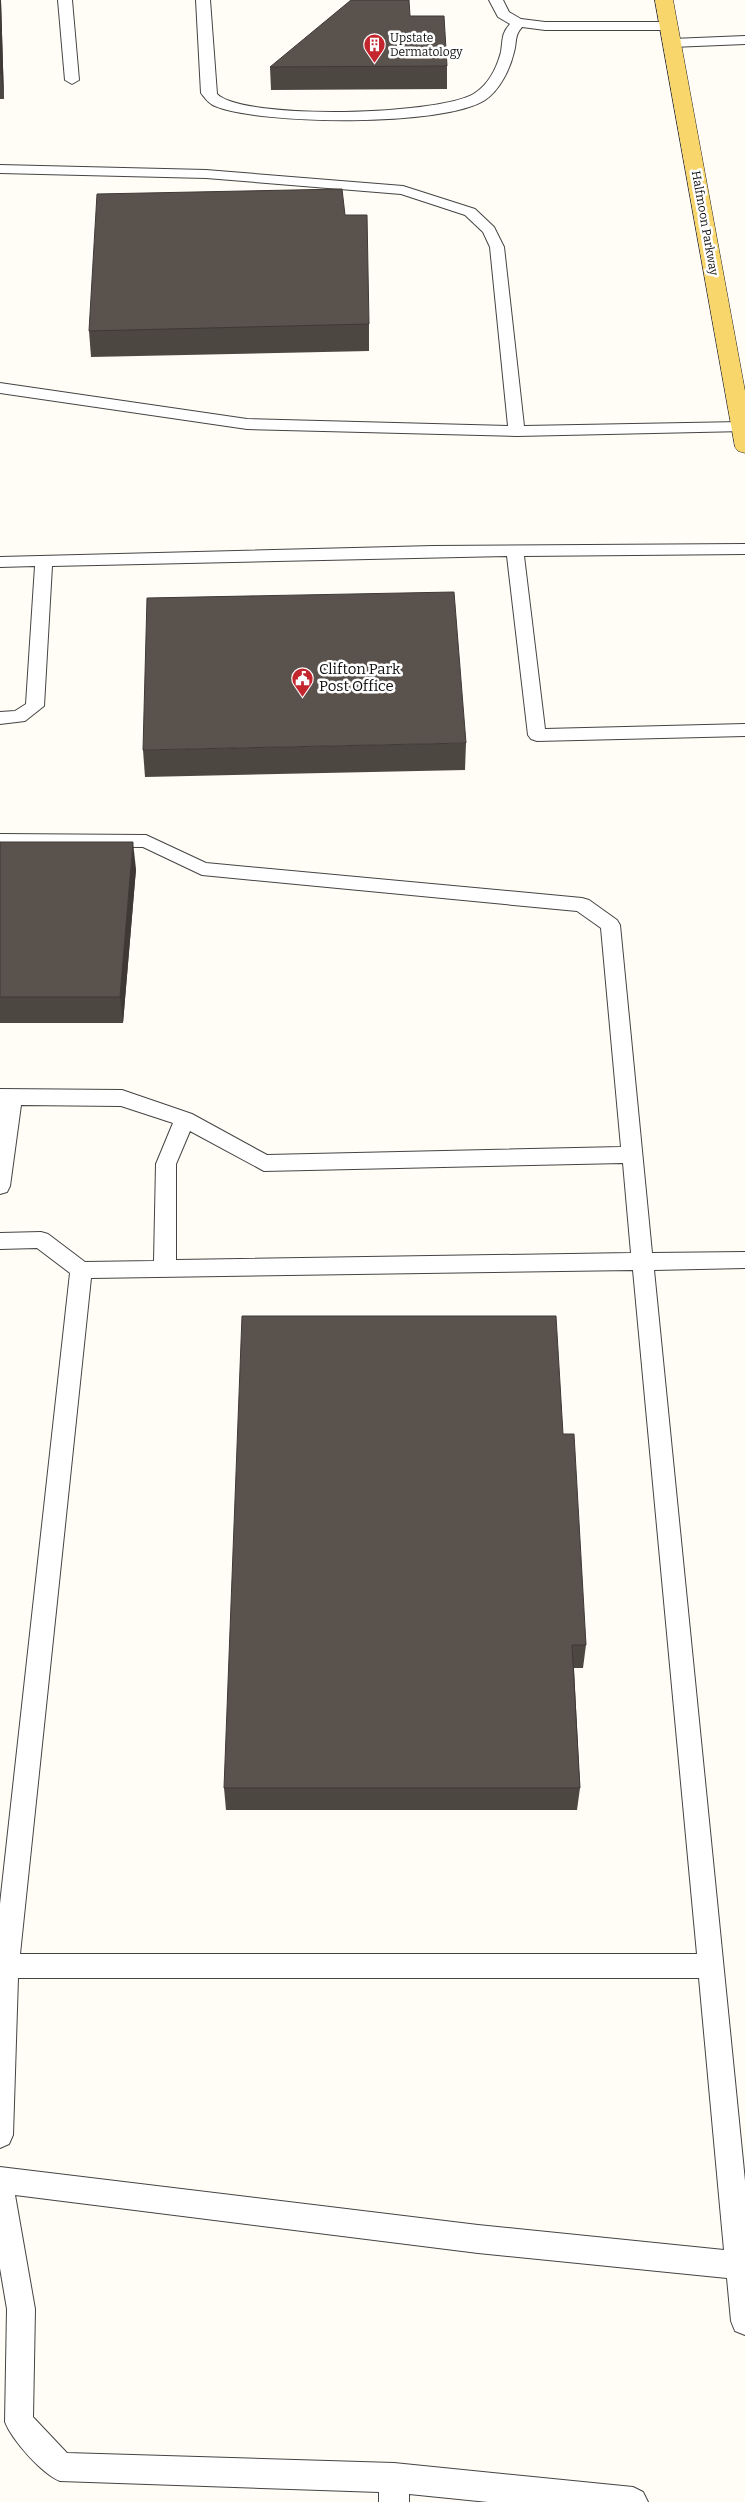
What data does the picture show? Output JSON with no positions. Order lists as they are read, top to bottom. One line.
{"streets":{"main road":["Halfmoon Parkway"]},"places":{"building":["Upstate Dermatology"],"public building":["Clifton Park Post Office"]}}
